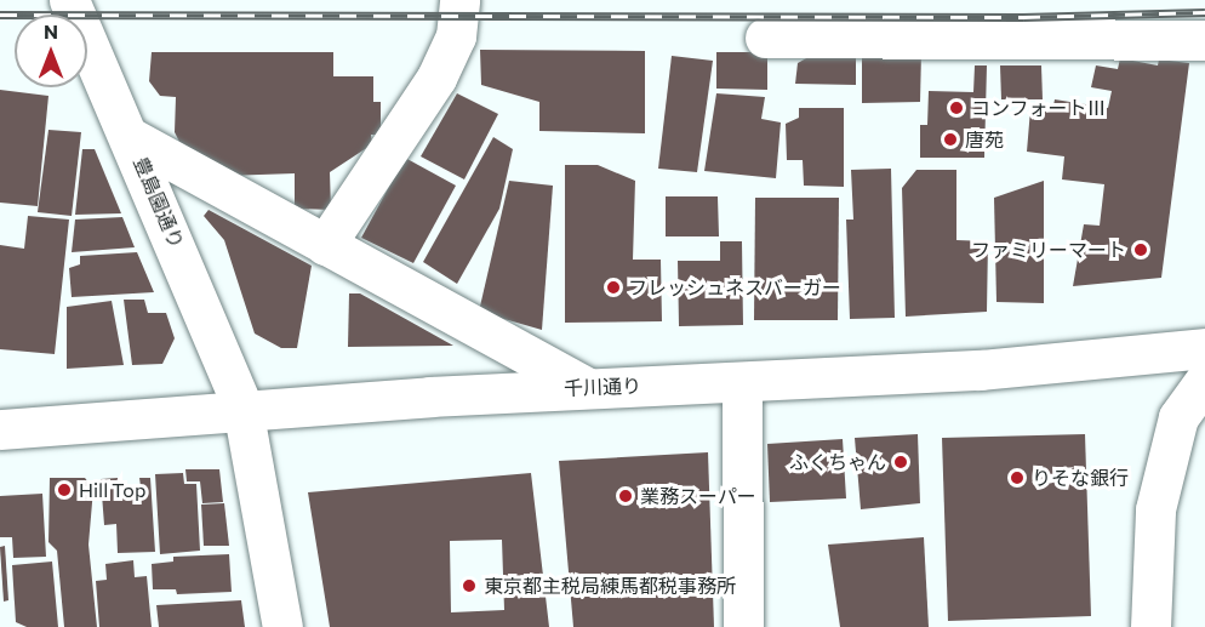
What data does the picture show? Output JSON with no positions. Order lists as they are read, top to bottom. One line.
{"streets":{"street":["豊島園通り","千川通り"]},"crossings":[["豊島園通り","千川通り"]],"places":["コンフォートⅢ","唐苑","ファミリーマート","フレッシュネスバーガー","ふくちゃん","りそな銀行","Hill Top","業務スーパー","東京都主税局練馬都税事務所"],"north":"top"}
